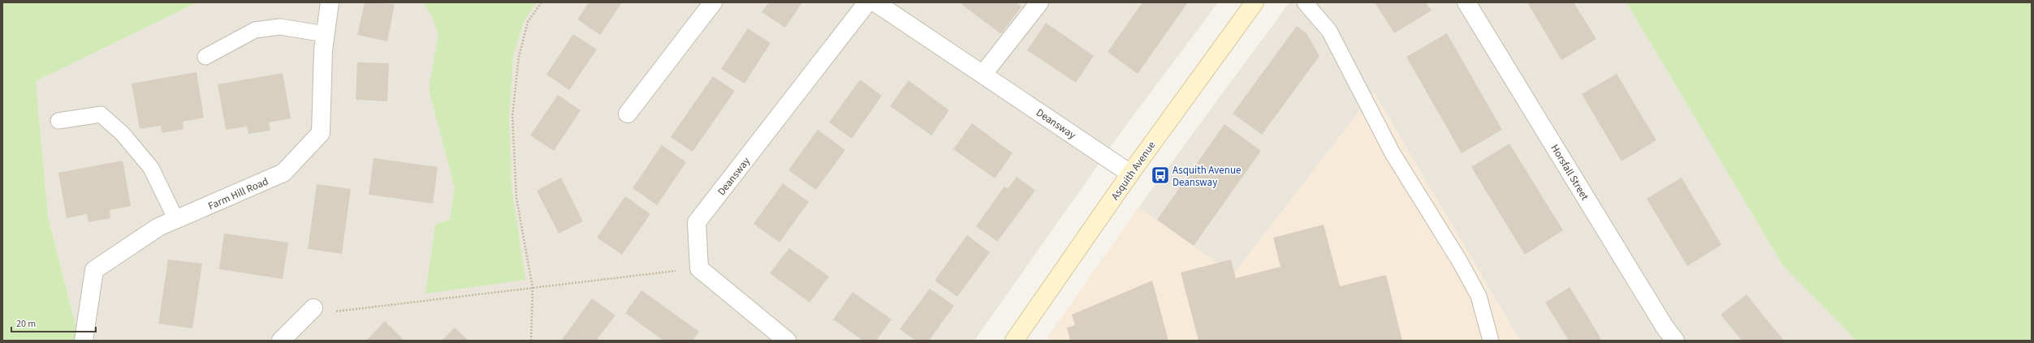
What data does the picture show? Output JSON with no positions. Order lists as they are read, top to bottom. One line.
{"streets":{"main road":["Asquith Avenue"],"street":["Deansway","Horsfall Street","Farm Hill Road"]},"crossings":[["Deansway","Asquith Avenue"]],"places":{"bus stop":["Asquith Avenue Deansway"]},"scale_bar":"20 m"}
